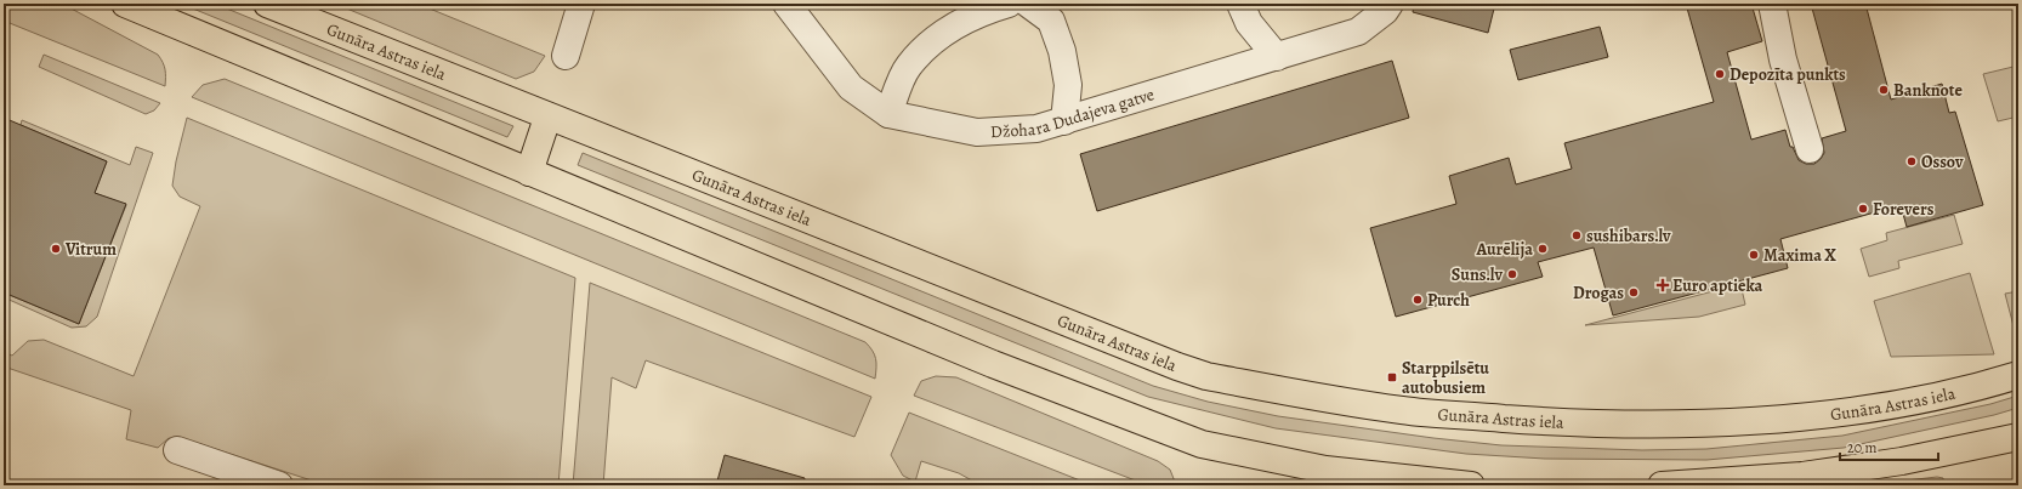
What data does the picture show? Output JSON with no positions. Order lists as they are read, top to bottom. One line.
{"streets":{"main road":["Gunāra Astras iela"],"street":["Džohara Dudajeva gatve"]},"places":{"other":["Depozīta punkts","Banknote","Ossov","Forevers","sushibars.lv","Vitrum","Aurēlija","Maxima X","Suns.lv","Drogas","Purch"],"health":["Euro aptieka"],"transit":["Starppilsētu autobusiem"]},"scale_bar":"20 m"}
